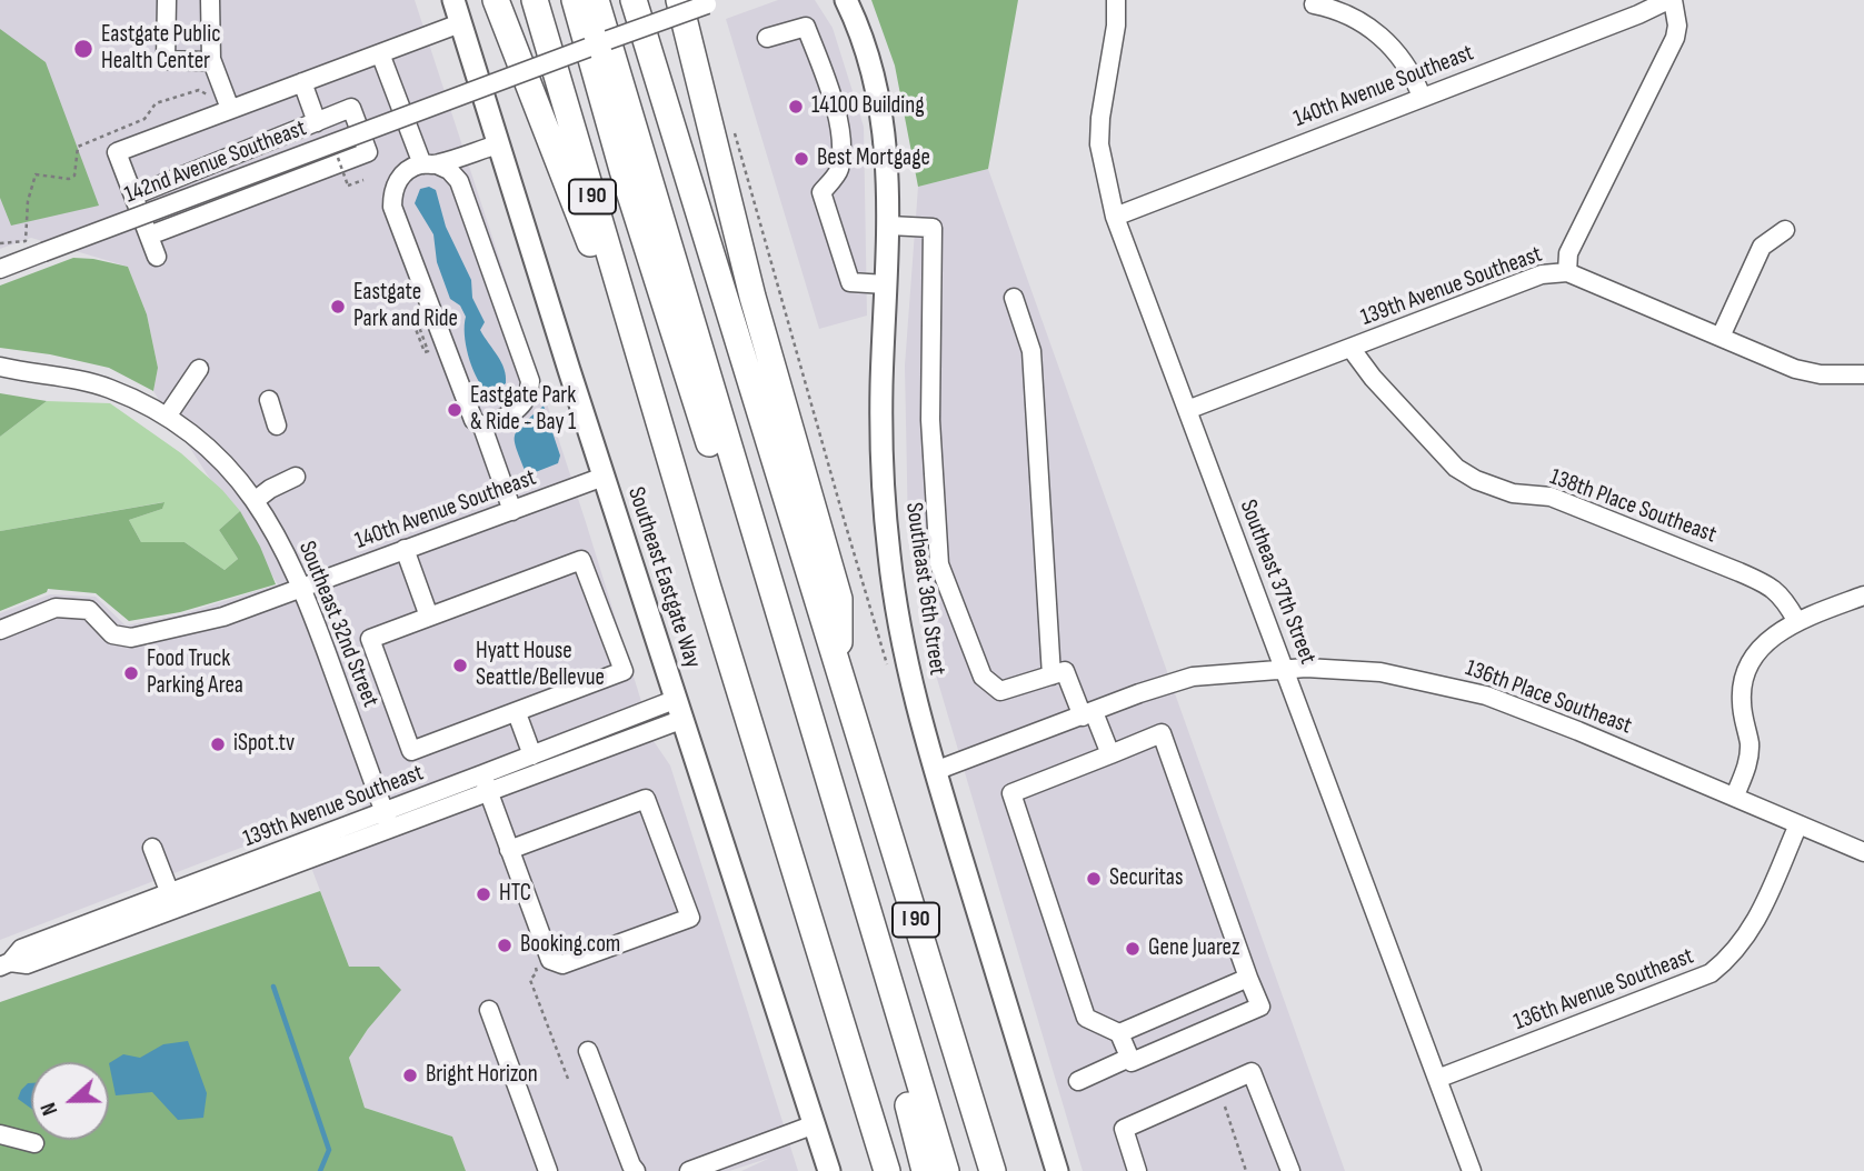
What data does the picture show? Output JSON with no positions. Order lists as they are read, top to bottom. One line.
{"streets":{"highway":["I 90"],"main road":["Southeast Eastgate Way","Southeast 36th Street"],"street":["140th Avenue Southeast","142nd Avenue Southeast","139th Avenue Southeast","138th Place Southeast","Southeast 37th Street","Southeast 32nd Street","136th Place Southeast","136th Avenue Southeast"]},"crossings":[["140th Avenue Southeast","Southeast Eastgate Way"],["140th Avenue Southeast","Southeast 37th Street"],["140th Avenue Southeast","Southeast 32nd Street"],["139th Avenue Southeast","138th Place Southeast"],["139th Avenue Southeast","Southeast Eastgate Way"],["139th Avenue Southeast","Southeast 37th Street"],["139th Avenue Southeast","Southeast 32nd Street"],["Southeast 37th Street","136th Place Southeast"],["Southeast 37th Street","136th Avenue Southeast"],["Southeast 36th Street","136th Place Southeast"],["136th Place Southeast","136th Avenue Southeast"]],"places":["Eastgate Public Health Center","14100 Building","Best Mortgage","Eastgate Park and Ride","Eastgate Park & Ride - Bay 1","Hyatt House Seattle/Bellevue","Food Truck Parking Area","iSpot.tv","Securitas","HTC","Booking.com","Gene Juarez","Bright Horizon"],"north":"left"}
